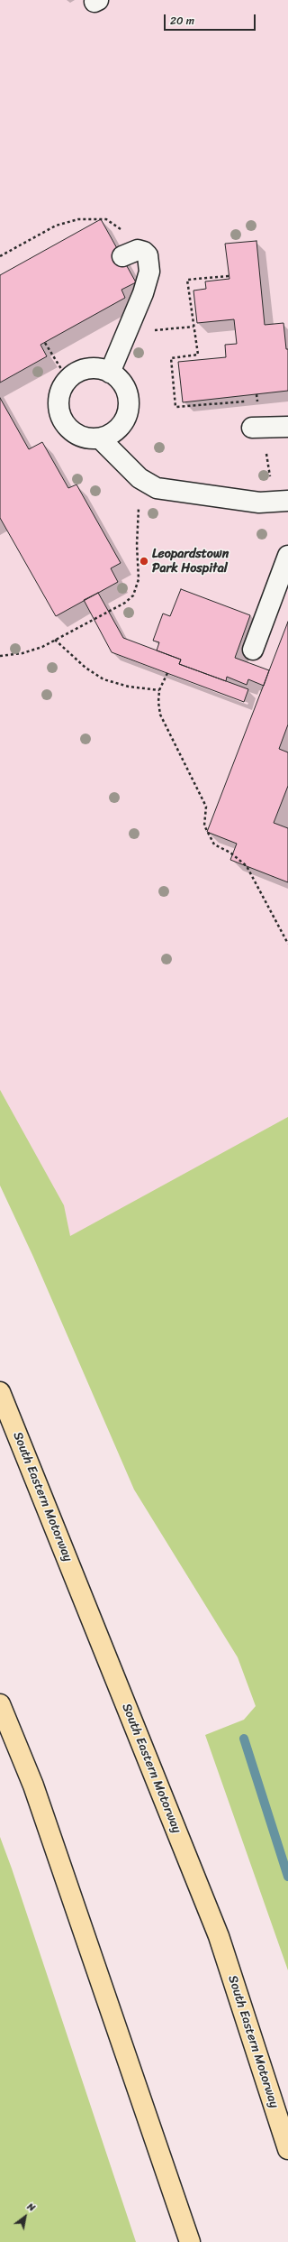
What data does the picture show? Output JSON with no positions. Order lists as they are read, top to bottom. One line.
{"streets":{"highway":["South Eastern Motorway"]},"places":["Leopardstown Park Hospital"],"scale_bar":"20 m","north":"top right"}
